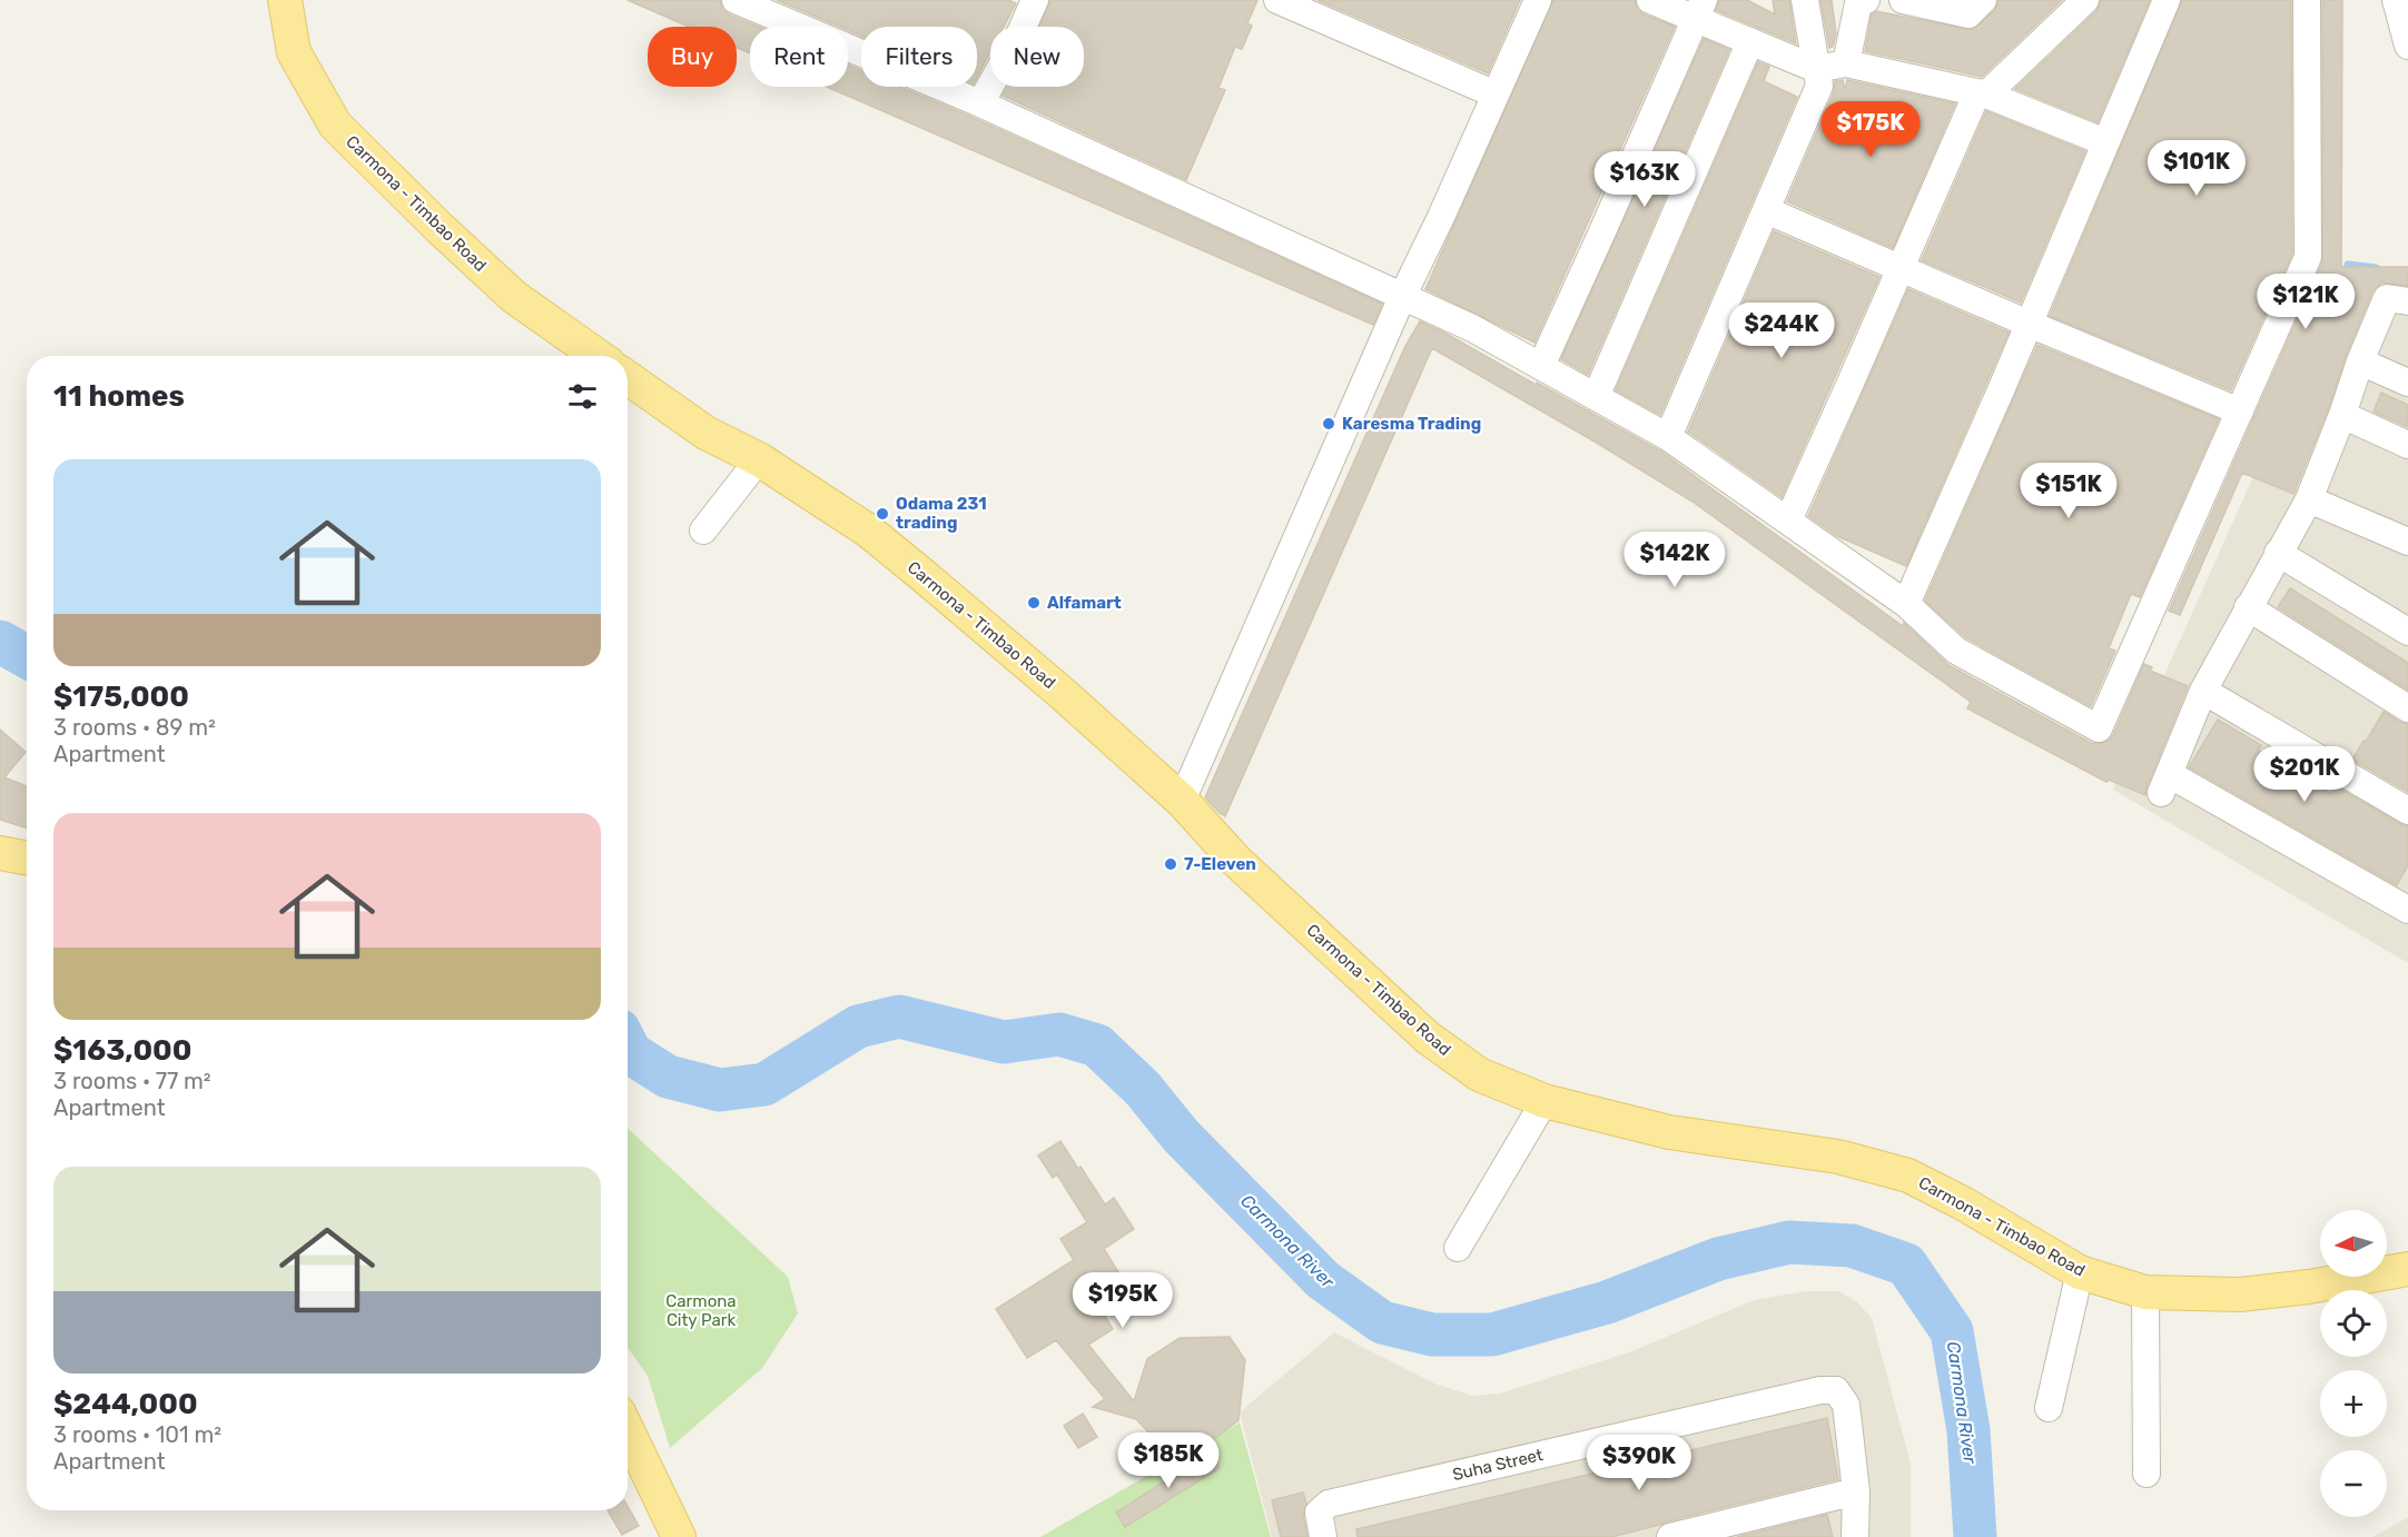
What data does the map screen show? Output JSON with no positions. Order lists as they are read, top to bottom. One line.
{"streets":{"main road":["Carmona - Timbao Road"],"street":["Suha Street"]},"water":["Carmona River"],"parks":["Carmona City Park"],"places":["Karesma Trading","Odama 231 trading","Alfamart","7-Eleven"],"north":"left","page":{"chip":["Buy","Rent","Filters","New"],"price":["$175K","$101K","$163K","$121K","$244K","$151K","$142K","$201K","$195K","$185K","$390K"],"heading":"11 homes","list":[{"name":"$175,000","note":"3 rooms · 89 m² · Apartment"},{"name":"$163,000","note":"3 rooms · 77 m² · Apartment"},{"name":"$244,000","note":"3 rooms · 101 m² · Apartment"}],"map_buttons":["+","−"]}}
